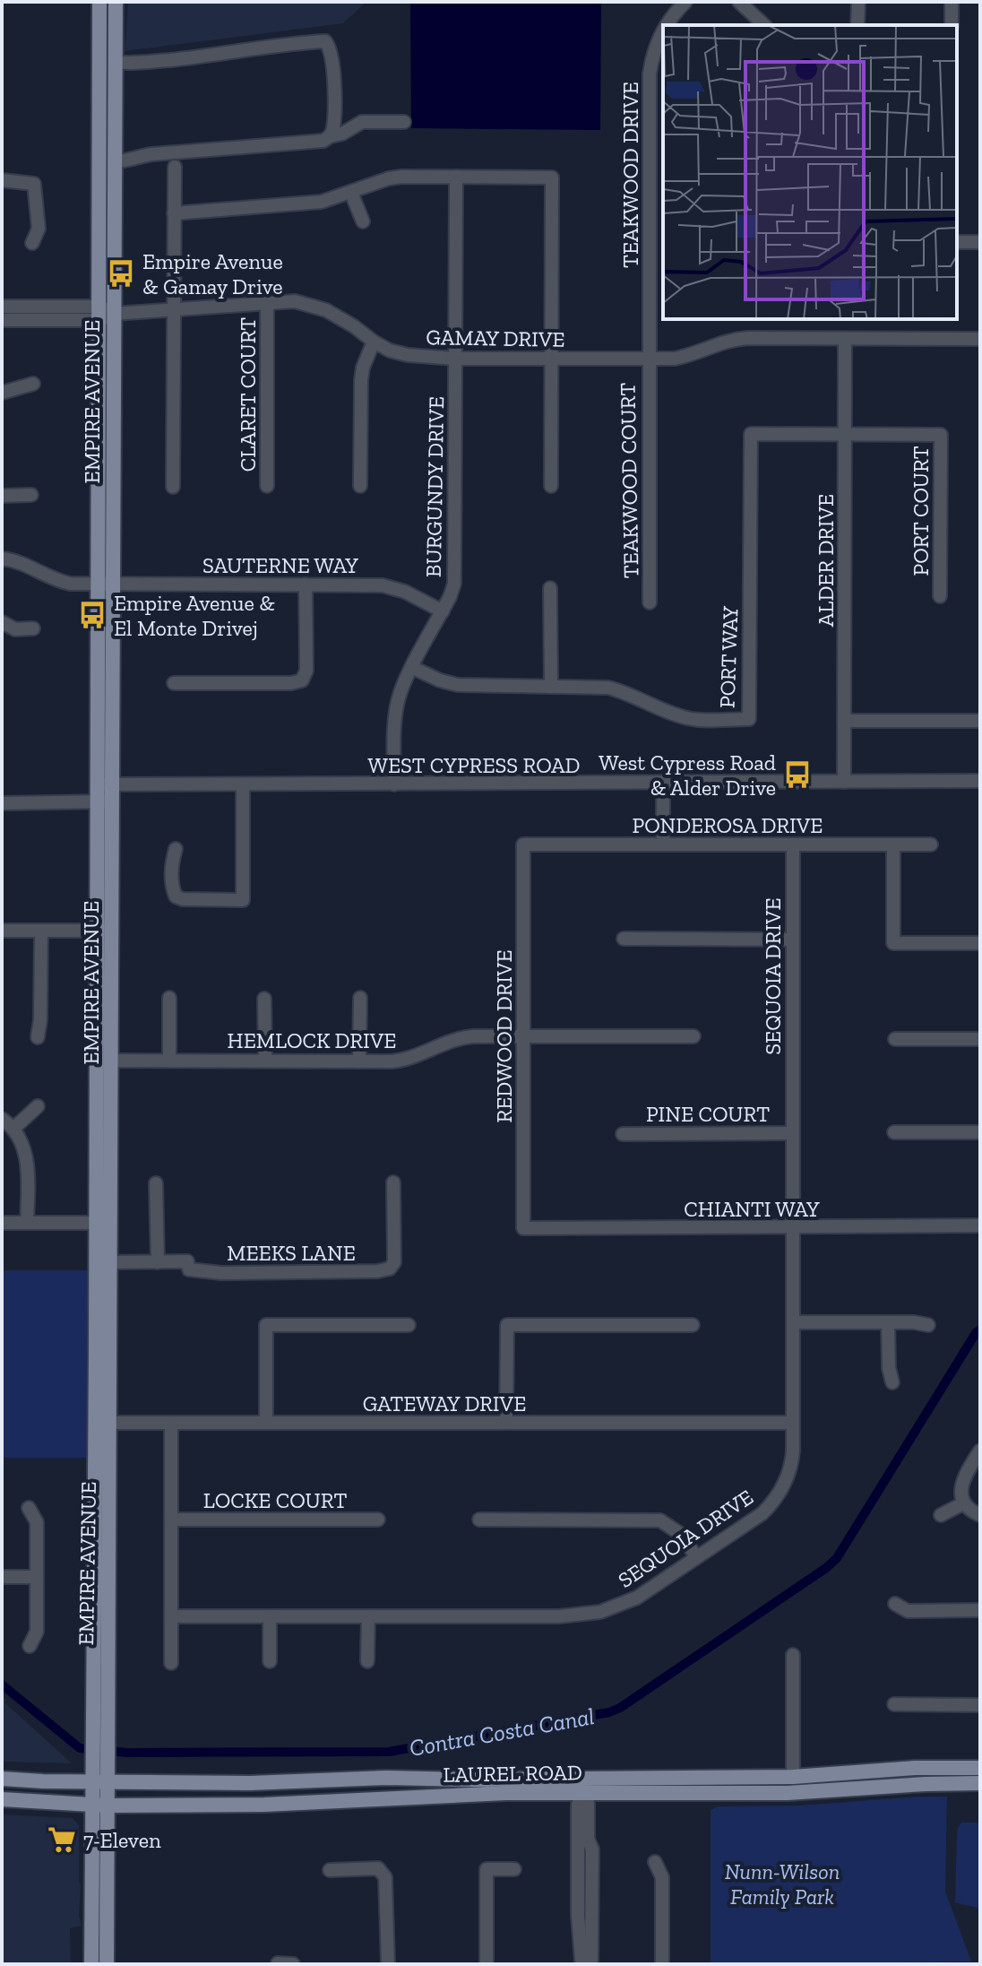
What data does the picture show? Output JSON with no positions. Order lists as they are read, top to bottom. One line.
{"streets":{"main road":["EMPIRE AVENUE","LAUREL ROAD"],"street":["TEAKWOOD DRIVE","GAMAY DRIVE","CLARET COURT","TEAKWOOD COURT","BURGUNDY DRIVE","PORT COURT","ALDER DRIVE","SAUTERNE WAY","PORT WAY","WEST CYPRESS ROAD","PONDEROSA DRIVE","SEQUOIA DRIVE","REDWOOD DRIVE","HEMLOCK DRIVE","PINE COURT","CHIANTI WAY","MEEKS LANE","GATEWAY DRIVE","LOCKE COURT"]},"crossings":[["TEAKWOOD DRIVE","GAMAY DRIVE"],["TEAKWOOD DRIVE","TEAKWOOD COURT"],["GAMAY DRIVE","CLARET COURT"],["GAMAY DRIVE","EMPIRE AVENUE"],["GAMAY DRIVE","TEAKWOOD COURT"],["GAMAY DRIVE","BURGUNDY DRIVE"],["GAMAY DRIVE","ALDER DRIVE"],["EMPIRE AVENUE","SAUTERNE WAY"],["EMPIRE AVENUE","WEST CYPRESS ROAD"],["EMPIRE AVENUE","HEMLOCK DRIVE"],["EMPIRE AVENUE","MEEKS LANE"],["EMPIRE AVENUE","GATEWAY DRIVE"],["EMPIRE AVENUE","LAUREL ROAD"],["BURGUNDY DRIVE","SAUTERNE WAY"],["BURGUNDY DRIVE","PORT WAY"],["BURGUNDY DRIVE","WEST CYPRESS ROAD"],["PORT COURT","ALDER DRIVE"],["PORT COURT","PORT WAY"],["ALDER DRIVE","PORT WAY"],["ALDER DRIVE","WEST CYPRESS ROAD"],["PONDEROSA DRIVE","SEQUOIA DRIVE"],["PONDEROSA DRIVE","REDWOOD DRIVE"],["SEQUOIA DRIVE","PINE COURT"],["SEQUOIA DRIVE","CHIANTI WAY"],["SEQUOIA DRIVE","GATEWAY DRIVE"],["REDWOOD DRIVE","HEMLOCK DRIVE"],["REDWOOD DRIVE","CHIANTI WAY"]],"water":["Contra Costa Canal"],"parks":["Nunn-Wilson Family Park"],"places":{"bus stop":["Empire Avenue & Gamay Drive","Empire Avenue & El Monte Drivej","West Cypress Road & Alder Drive"],"supermarket":["7-Eleven"]}}
